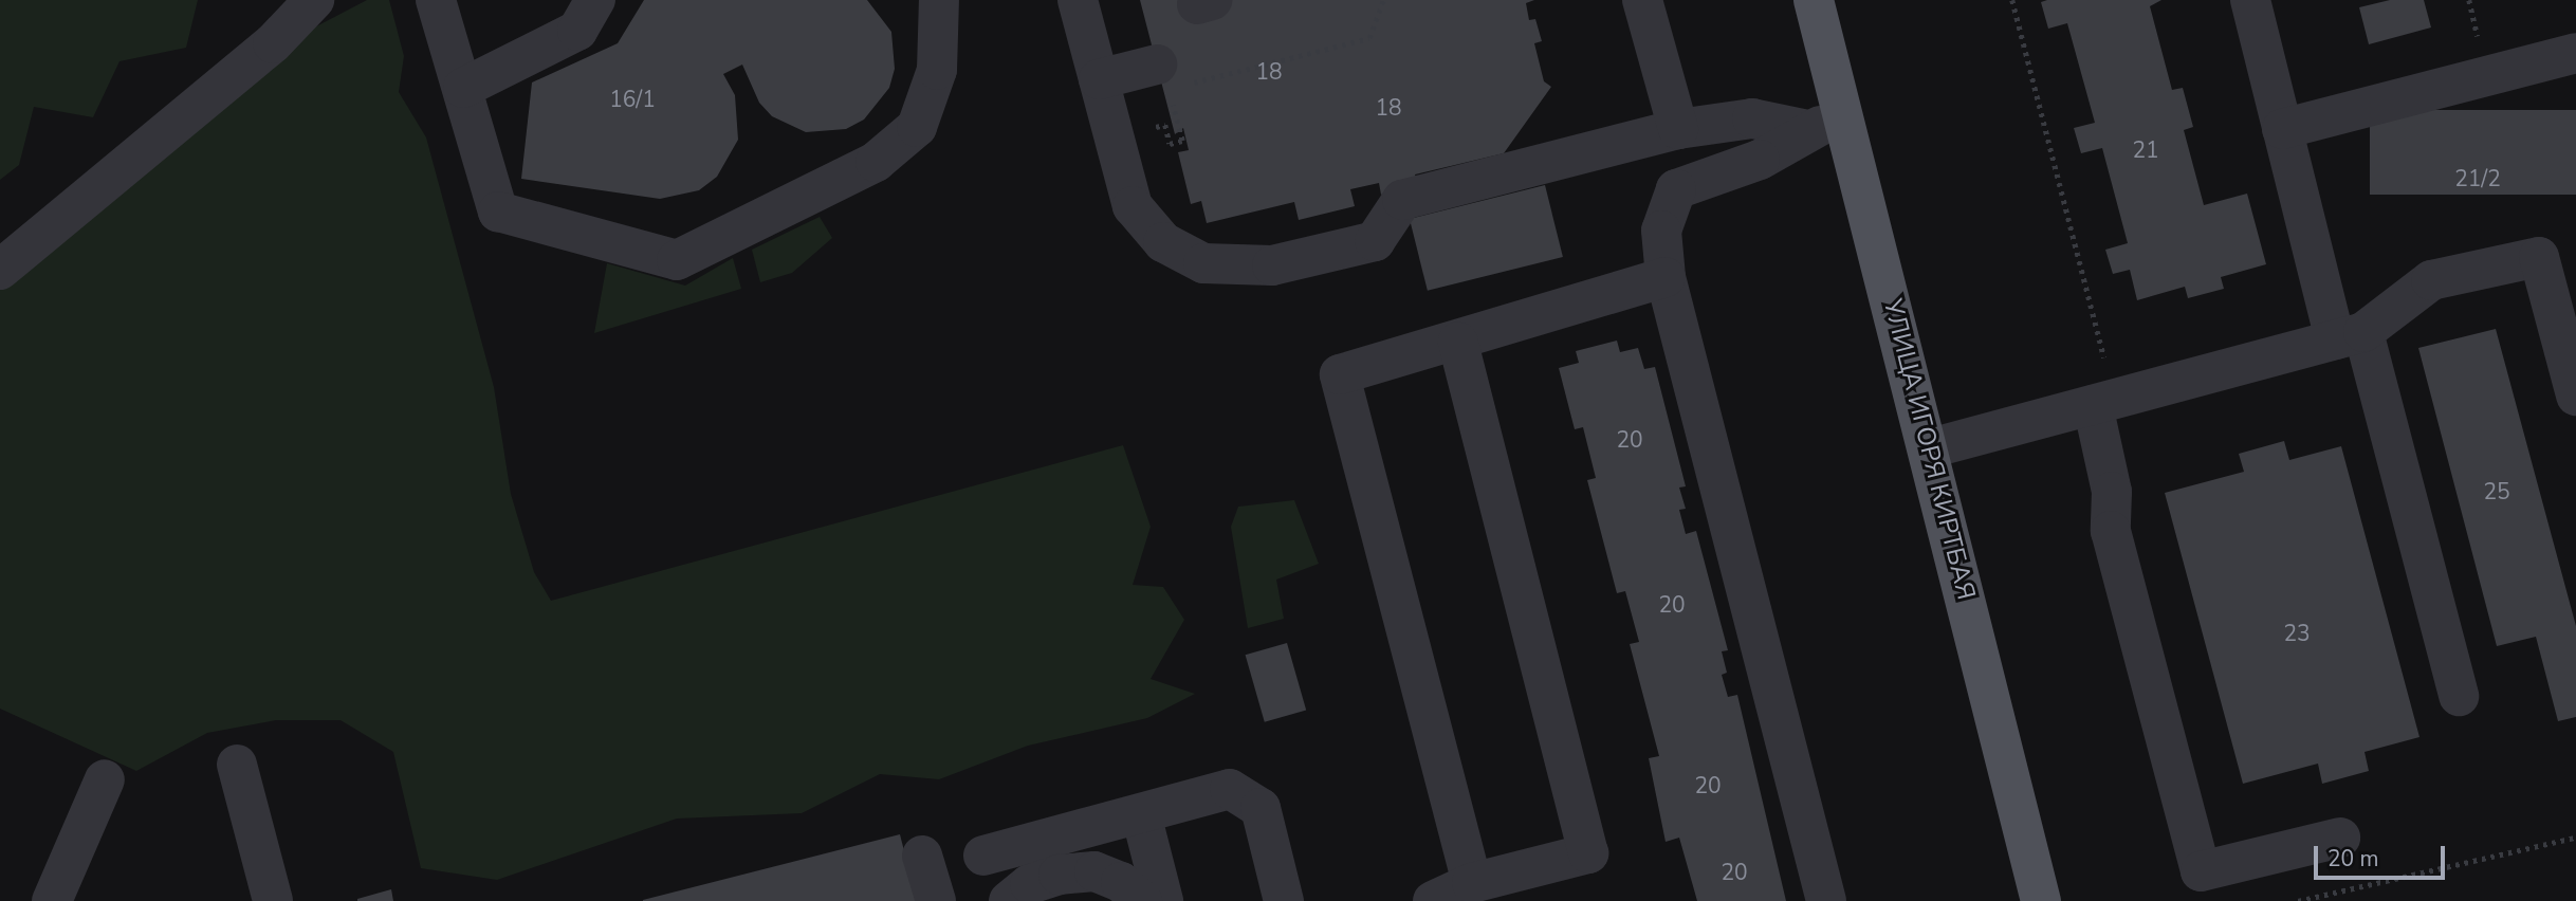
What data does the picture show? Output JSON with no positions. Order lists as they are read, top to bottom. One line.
{"streets":{"main road":["УЛИЦА ИГОРЯ КИРТБАЯ"]},"house_numbers":["18","16/1","18","21","21/2","20","25","20","23","20","20"],"scale_bar":"20 m"}
